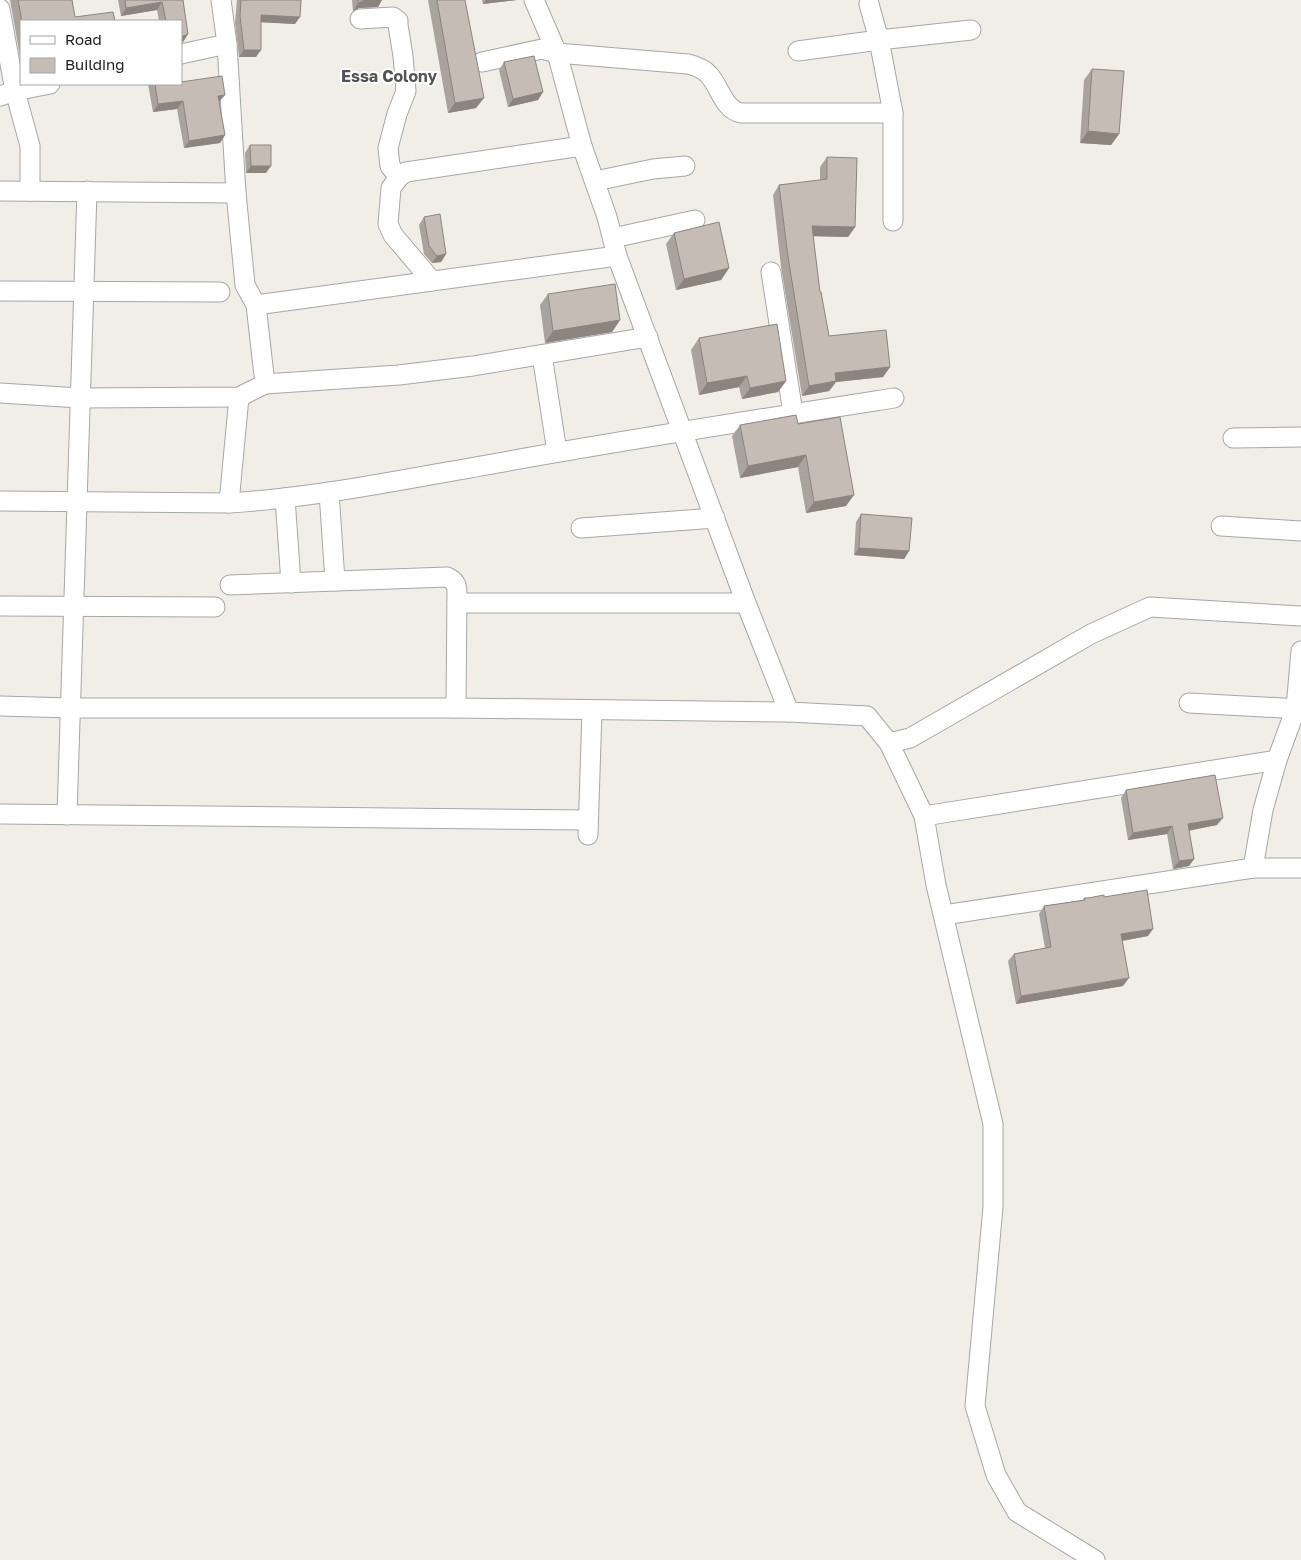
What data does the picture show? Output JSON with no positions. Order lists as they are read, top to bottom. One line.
{"districts":["Essa Colony"],"legend":["Road","Building"]}
